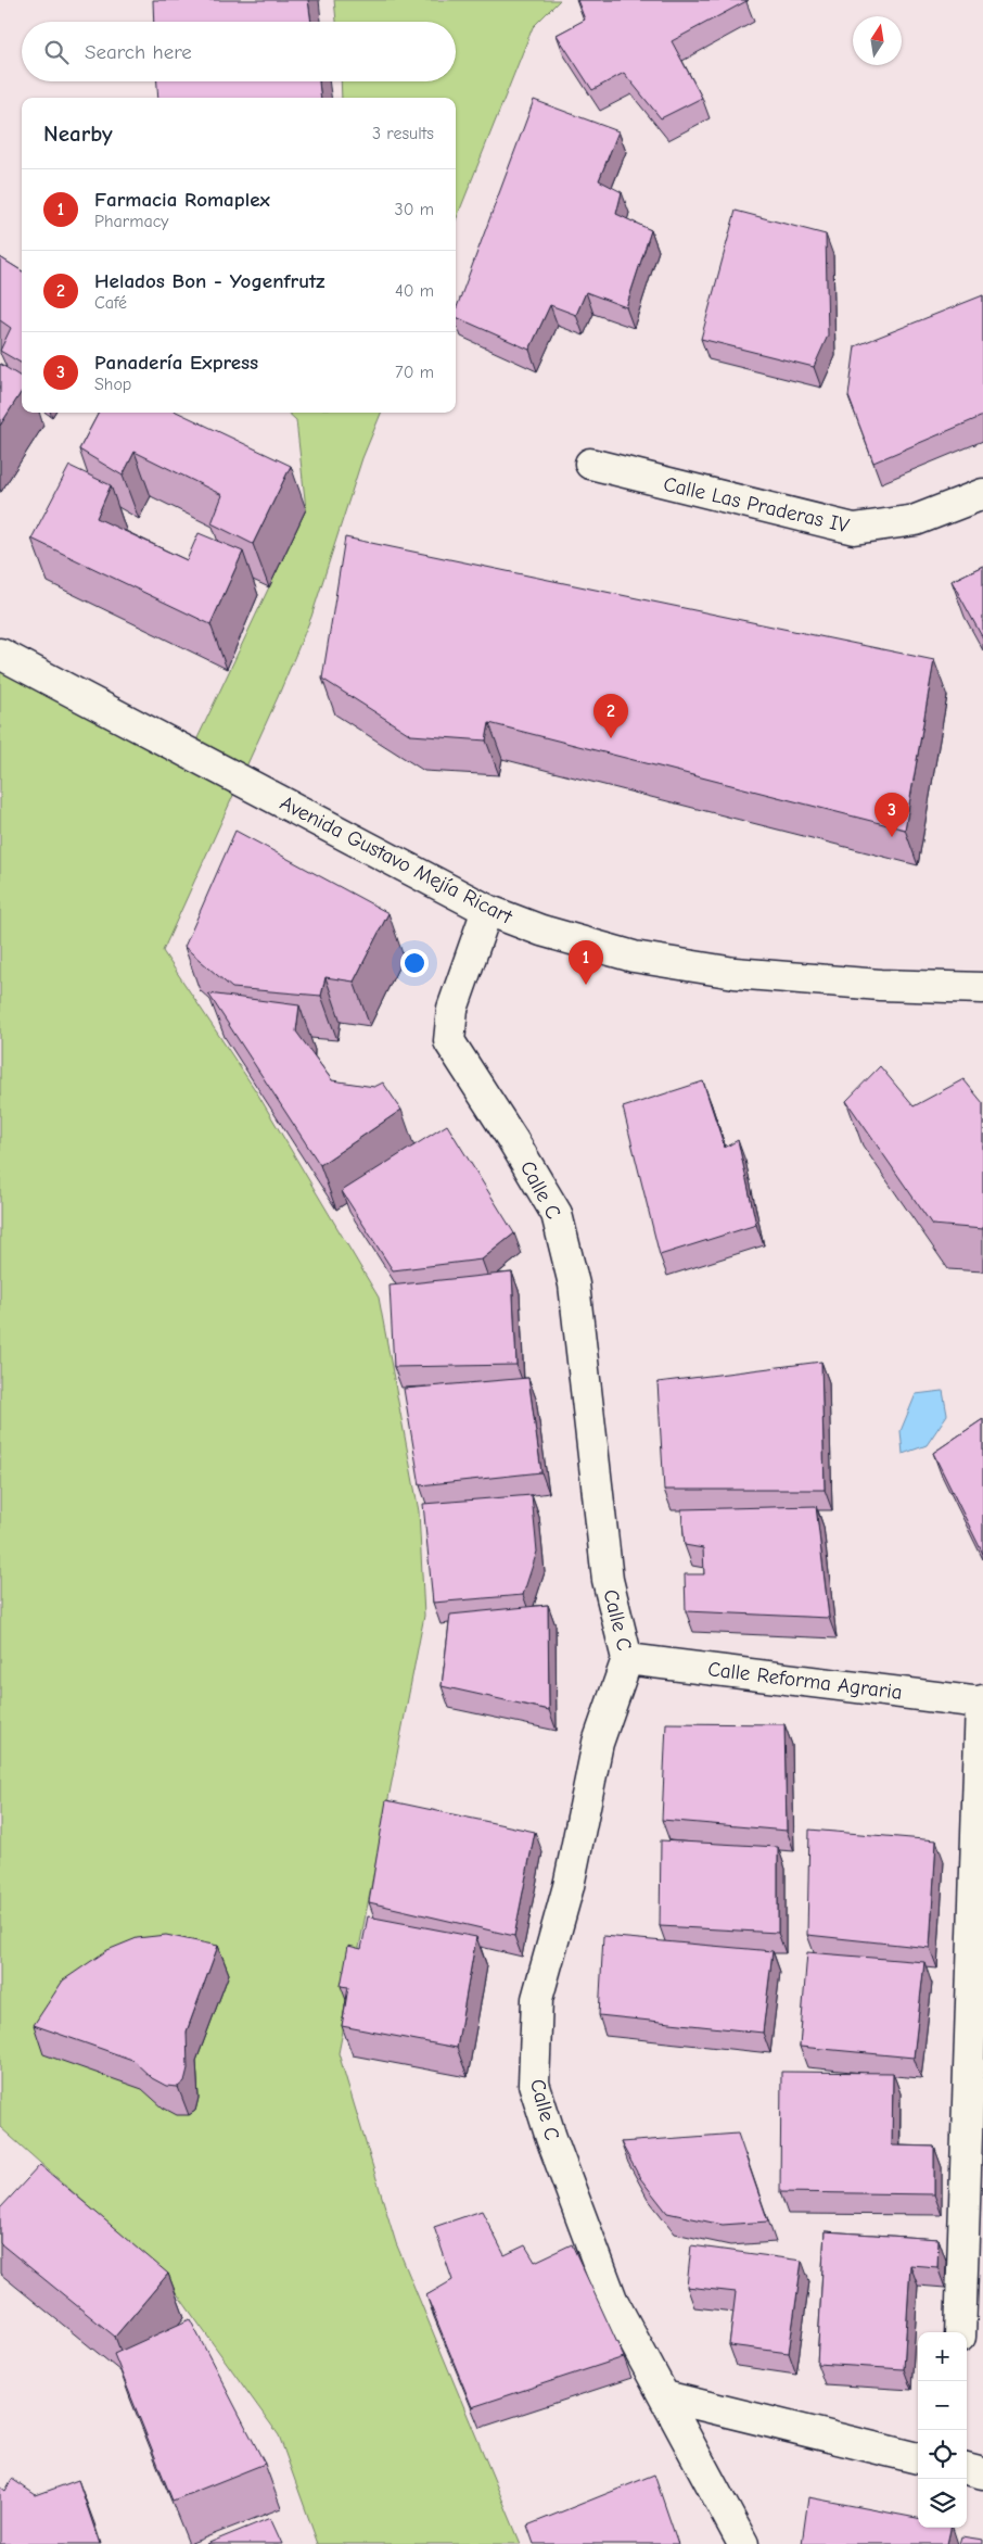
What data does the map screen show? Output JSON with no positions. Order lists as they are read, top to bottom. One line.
{"streets":{"street":["Calle Las Praderas IV","Avenida Gustavo Mejía Ricart","Calle C","Calle Reforma Agraria"]},"crossings":[["Avenida Gustavo Mejía Ricart","Calle C"],["Calle C","Calle Reforma Agraria"]],"north":"top","page":{"search":"Search here","heading":["Nearby","3 results"],"list":[{"mark":"1","name":"Farmacia Romaplex","note":"Pharmacy","value":"30 m"},{"mark":"2","name":"Helados Bon - Yogenfrutz","note":"Café","value":"40 m"},{"mark":"3","name":"Panadería Express","note":"Shop","value":"70 m"}],"pins":["2","3","1"],"map_buttons":["+","−"]}}
